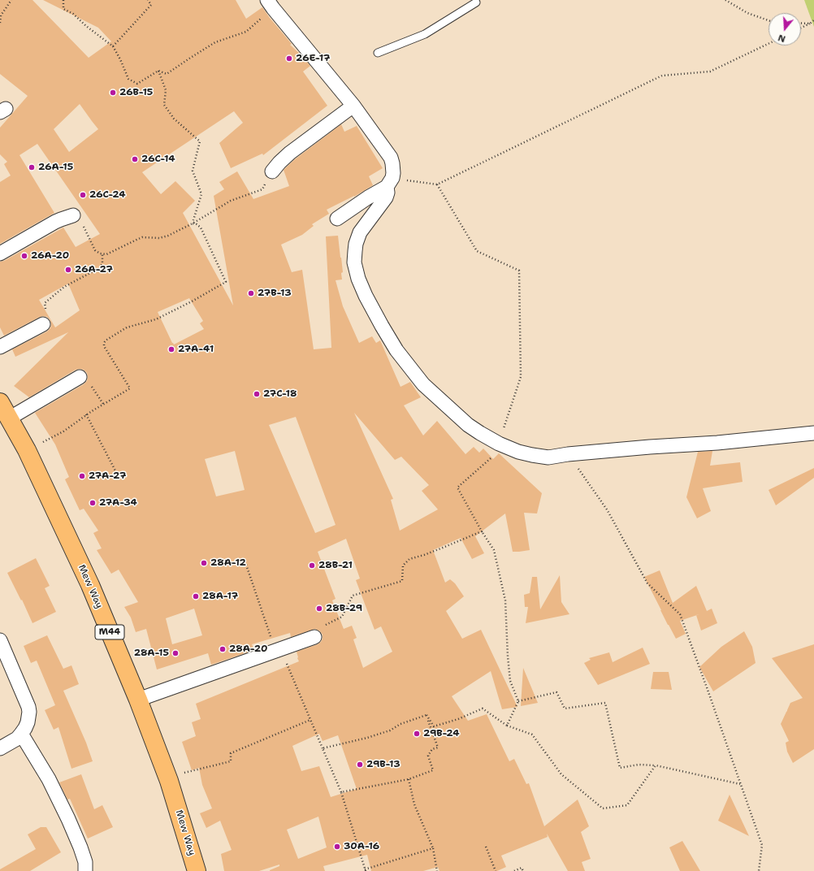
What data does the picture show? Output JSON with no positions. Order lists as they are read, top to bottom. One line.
{"streets":{"main road":["Mew Way","M44"]},"places":["26E-17","26B-15","26C-14","26A-15","26C-24","26A-20","26A-27","27B-13","27A-41","27C-18","27A-27","27A-34","28A-12","28B-21","28A-17","28B-29","28A-20","28A-15","29B-24","29B-13","30A-16"],"north":"bottom"}
